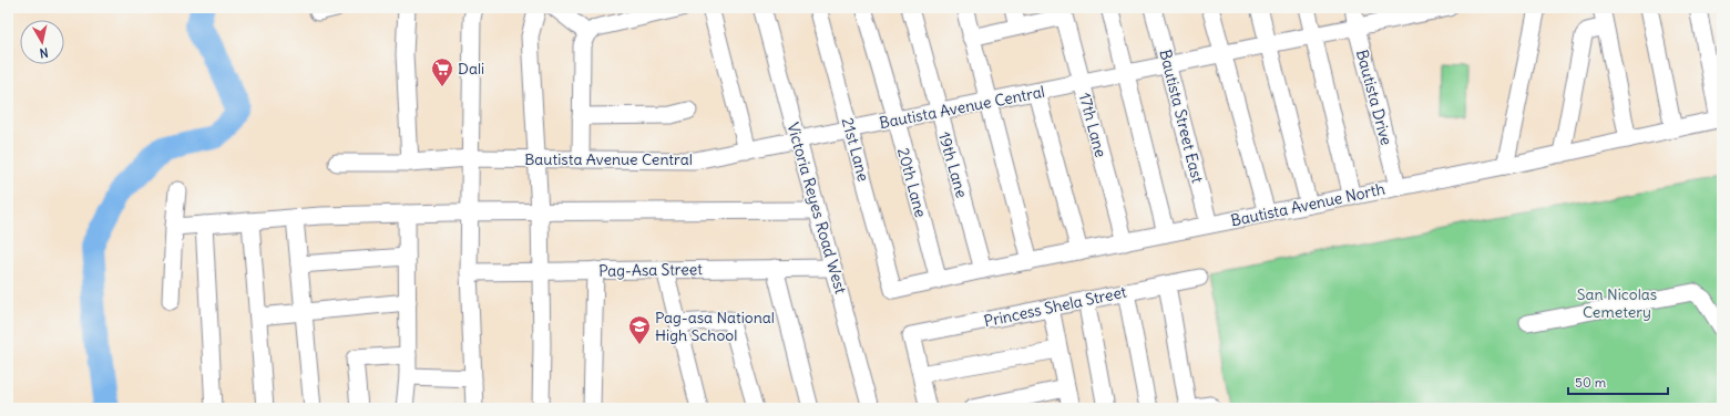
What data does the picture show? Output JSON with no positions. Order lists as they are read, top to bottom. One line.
{"streets":{"street":["Bautista Drive","Bautista Avenue Central","Bautista Street East","17th Lane","21st Lane","19th Lane","20th Lane","Bautista Avenue North","Victoria Reyes Road West","Pag-Asa Street","Princess Shela Street"]},"crossings":[["Bautista Drive","Bautista Avenue Central"],["Bautista Drive","Bautista Avenue North"],["Bautista Avenue Central","Bautista Street East"],["Bautista Avenue Central","17th Lane"],["Bautista Avenue Central","21st Lane"],["Bautista Avenue Central","19th Lane"],["Bautista Avenue Central","20th Lane"],["Bautista Avenue Central","Victoria Reyes Road West"],["Bautista Street East","Bautista Avenue North"],["17th Lane","Bautista Avenue North"],["21st Lane","Bautista Avenue North"],["19th Lane","Bautista Avenue North"],["20th Lane","Bautista Avenue North"],["Victoria Reyes Road West","Pag-Asa Street"]],"parks":["San Nicolas Cemetery"],"places":{"supermarket":["Dali"],"school or university":["Pag-asa National High School"]},"scale_bar":"50 m","north":"bottom"}
